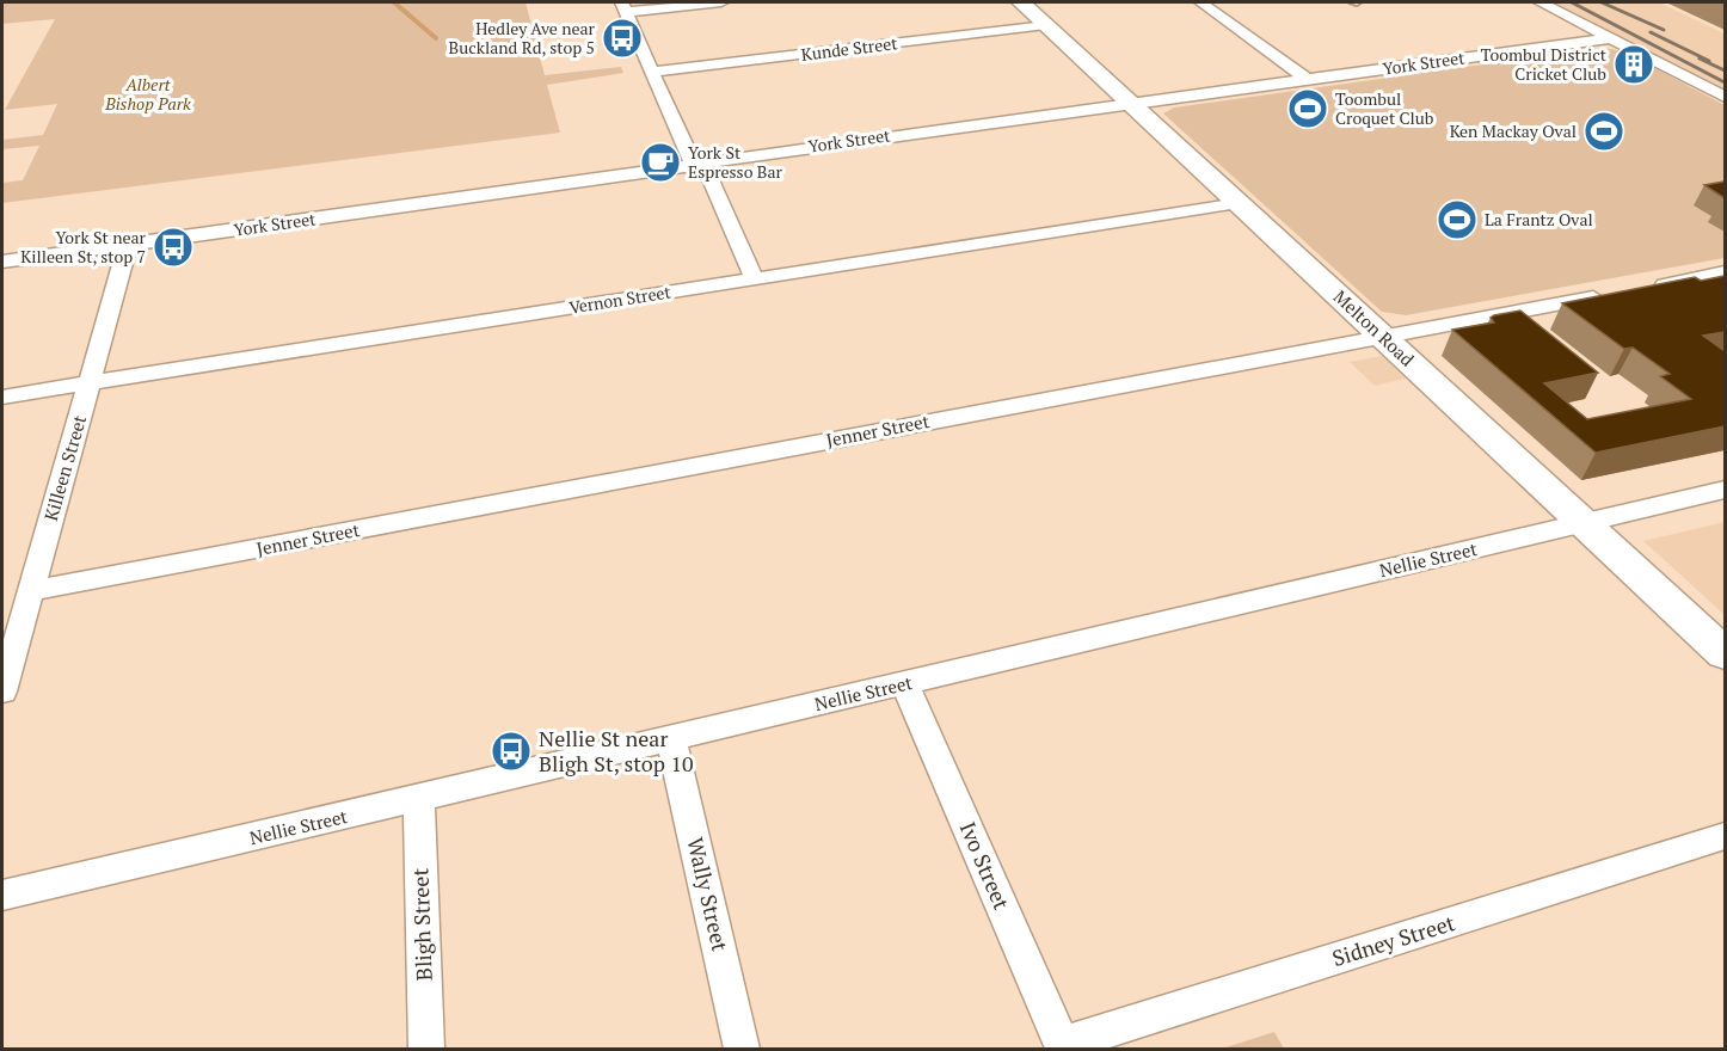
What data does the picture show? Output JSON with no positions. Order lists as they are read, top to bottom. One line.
{"streets":{"street":["Kunde Street","York Street","Vernon Street","Melton Road","Jenner Street","Killeen Street","Nellie Street","Ivo Street","Wally Street","Bligh Street","Sidney Street"]},"crossings":[["Kunde Street","Melton Road"],["York Street","Melton Road"],["York Street","Killeen Street"],["Vernon Street","Melton Road"],["Vernon Street","Killeen Street"],["Melton Road","Jenner Street"],["Melton Road","Nellie Street"],["Jenner Street","Killeen Street"],["Nellie Street","Ivo Street"],["Nellie Street","Wally Street"],["Nellie Street","Bligh Street"],["Ivo Street","Sidney Street"]],"parks":["Albert Bishop Park"],"places":{"bus stop":["Hedley Ave near Buckland Rd, stop 5","York St near Killeen St, stop 7","Nellie St near Bligh St, stop 10"],"building":["Toombul District Cricket Club"],"sports":["Toombul Croquet Club","Ken Mackay Oval","La Frantz Oval"],"cafe":["York St Espresso Bar"]}}
